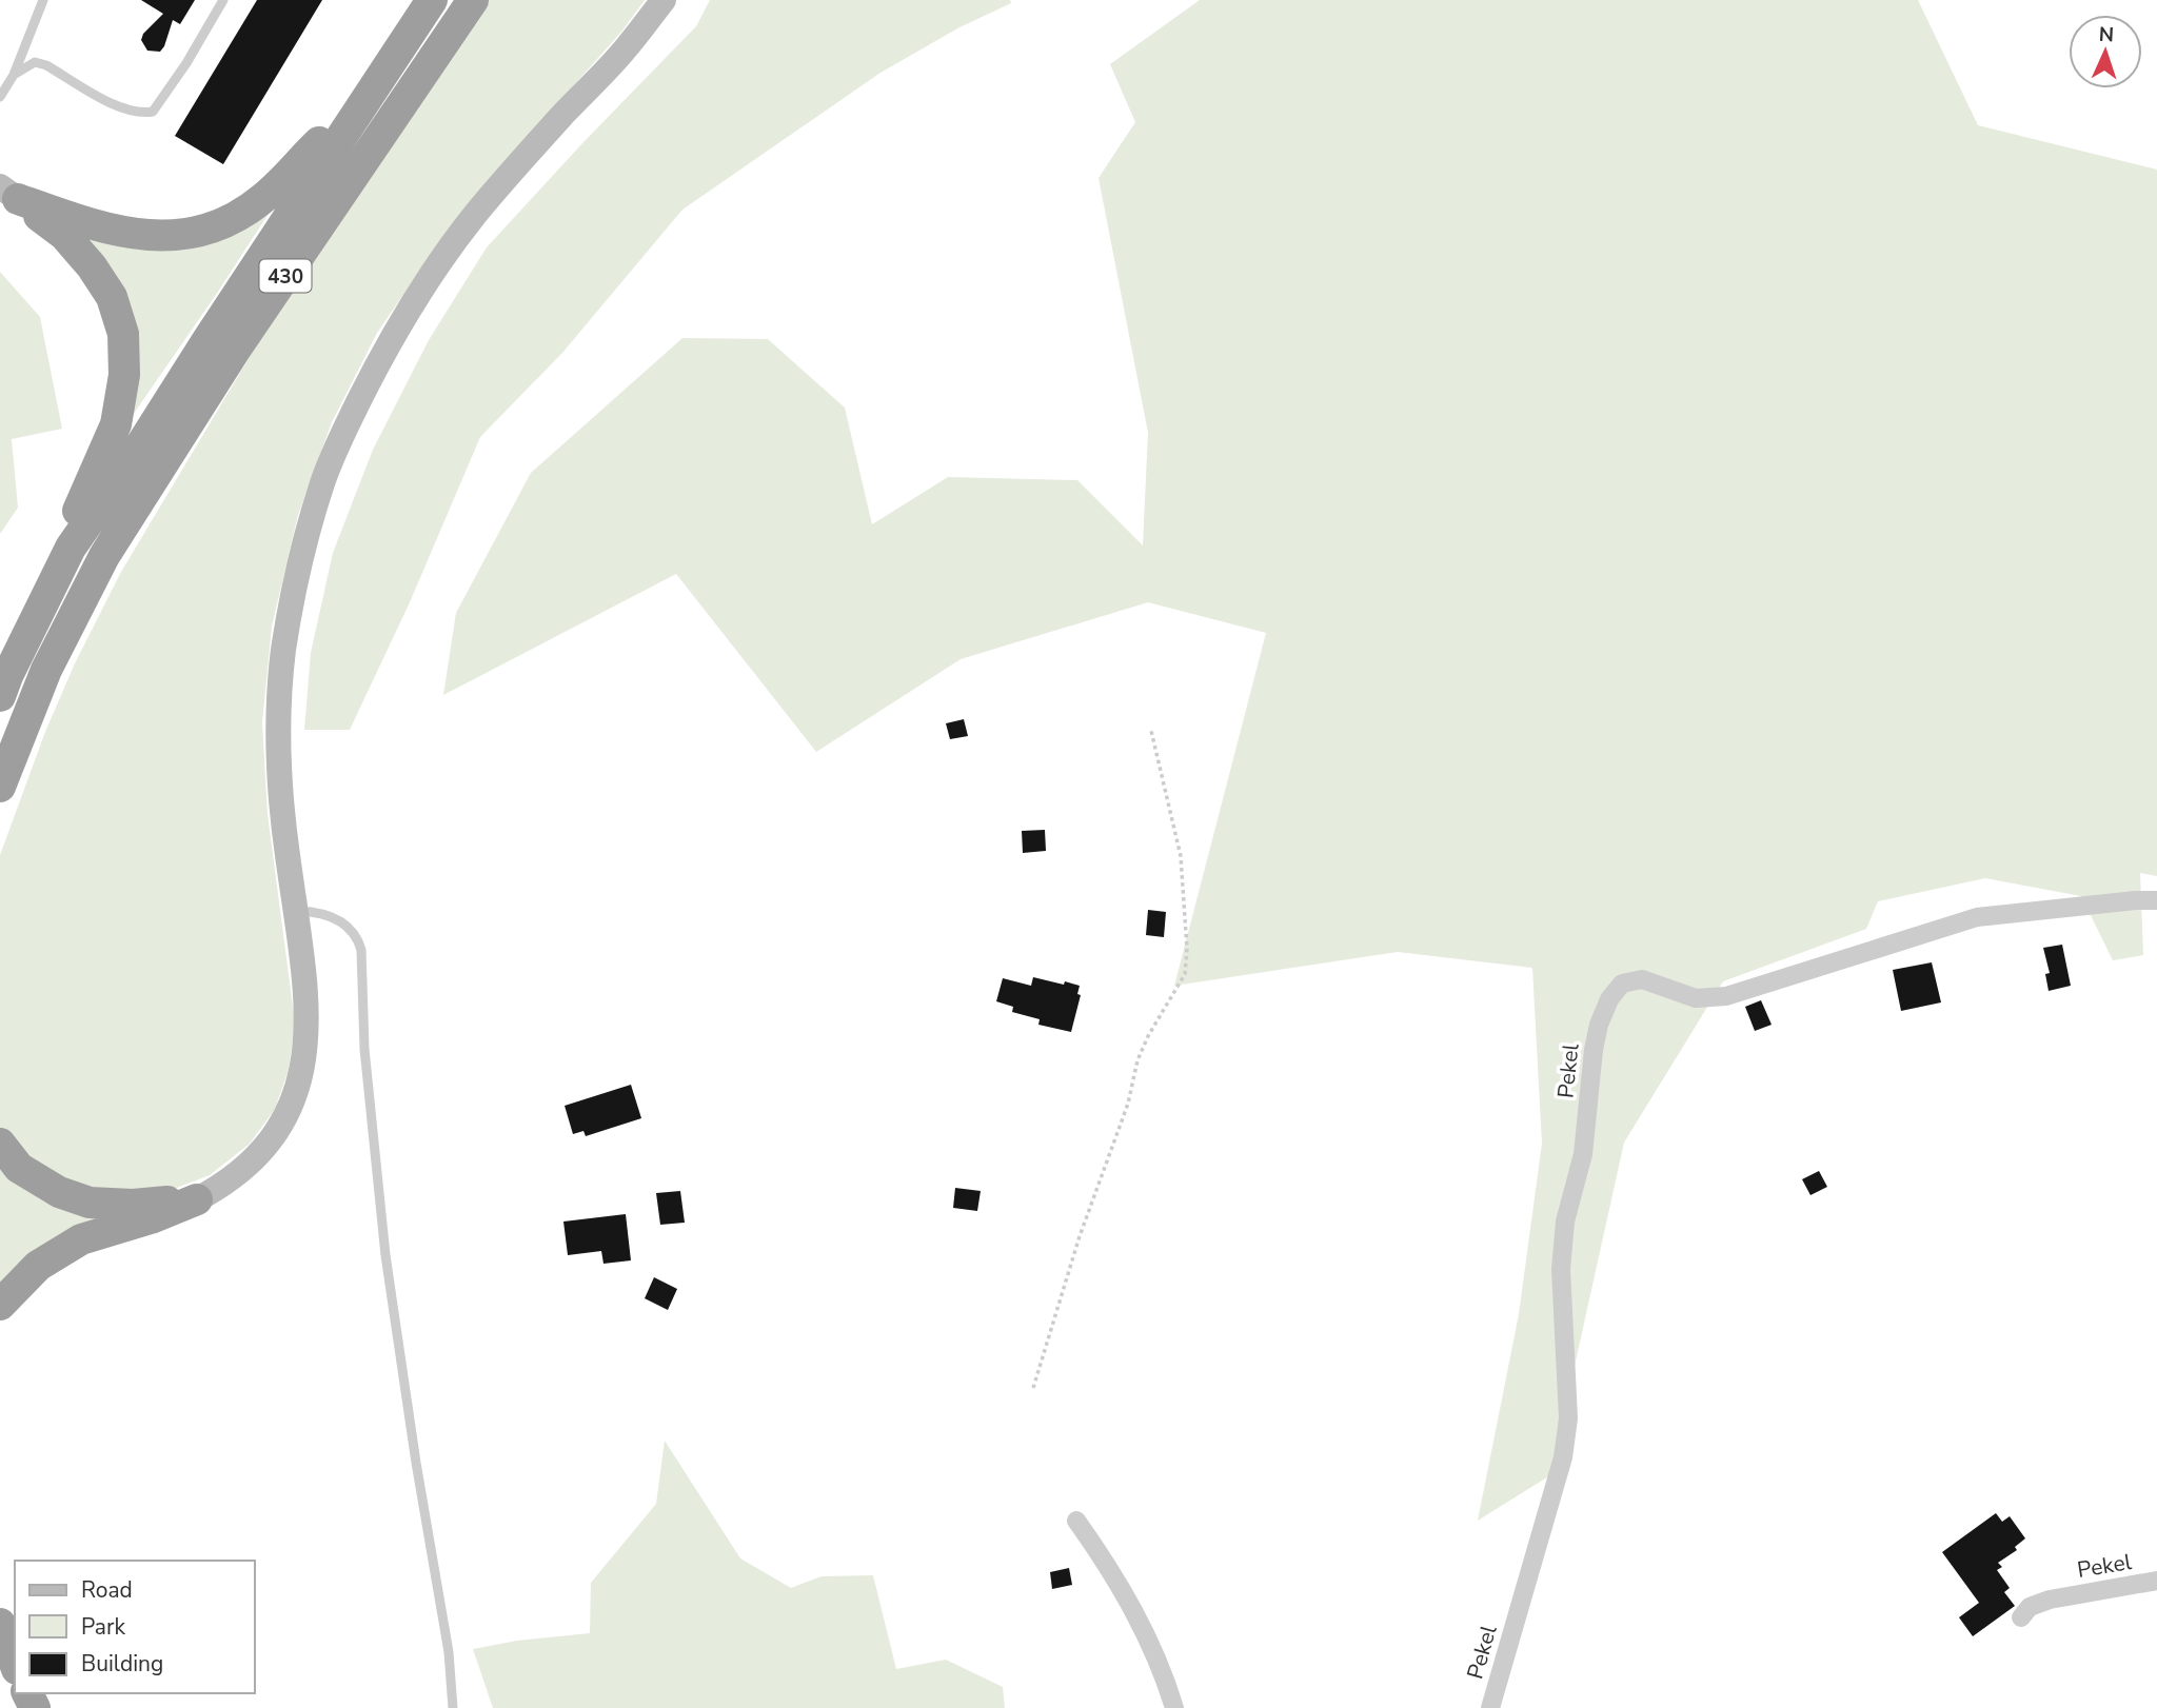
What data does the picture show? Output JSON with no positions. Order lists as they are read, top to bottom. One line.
{"streets":{"highway":["430"],"street":["Pekel"]},"legend":["Road","Park","Building"],"north":"top"}
